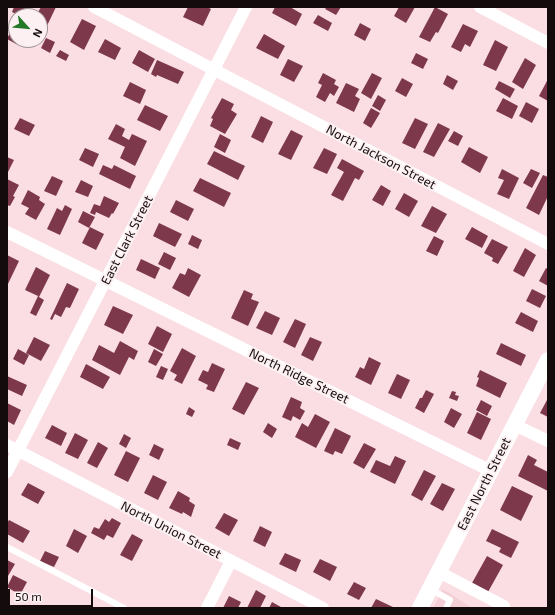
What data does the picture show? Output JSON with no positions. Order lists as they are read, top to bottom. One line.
{"streets":{"street":["North Jackson Street","East Clark Street","North Ridge Street","East North Street","North Union Street"]},"crossings":[["North Jackson Street","East Clark Street"],["East Clark Street","North Ridge Street"],["East Clark Street","North Union Street"],["North Ridge Street","East North Street"]],"scale_bar":"50 m","north":"bottom right"}
